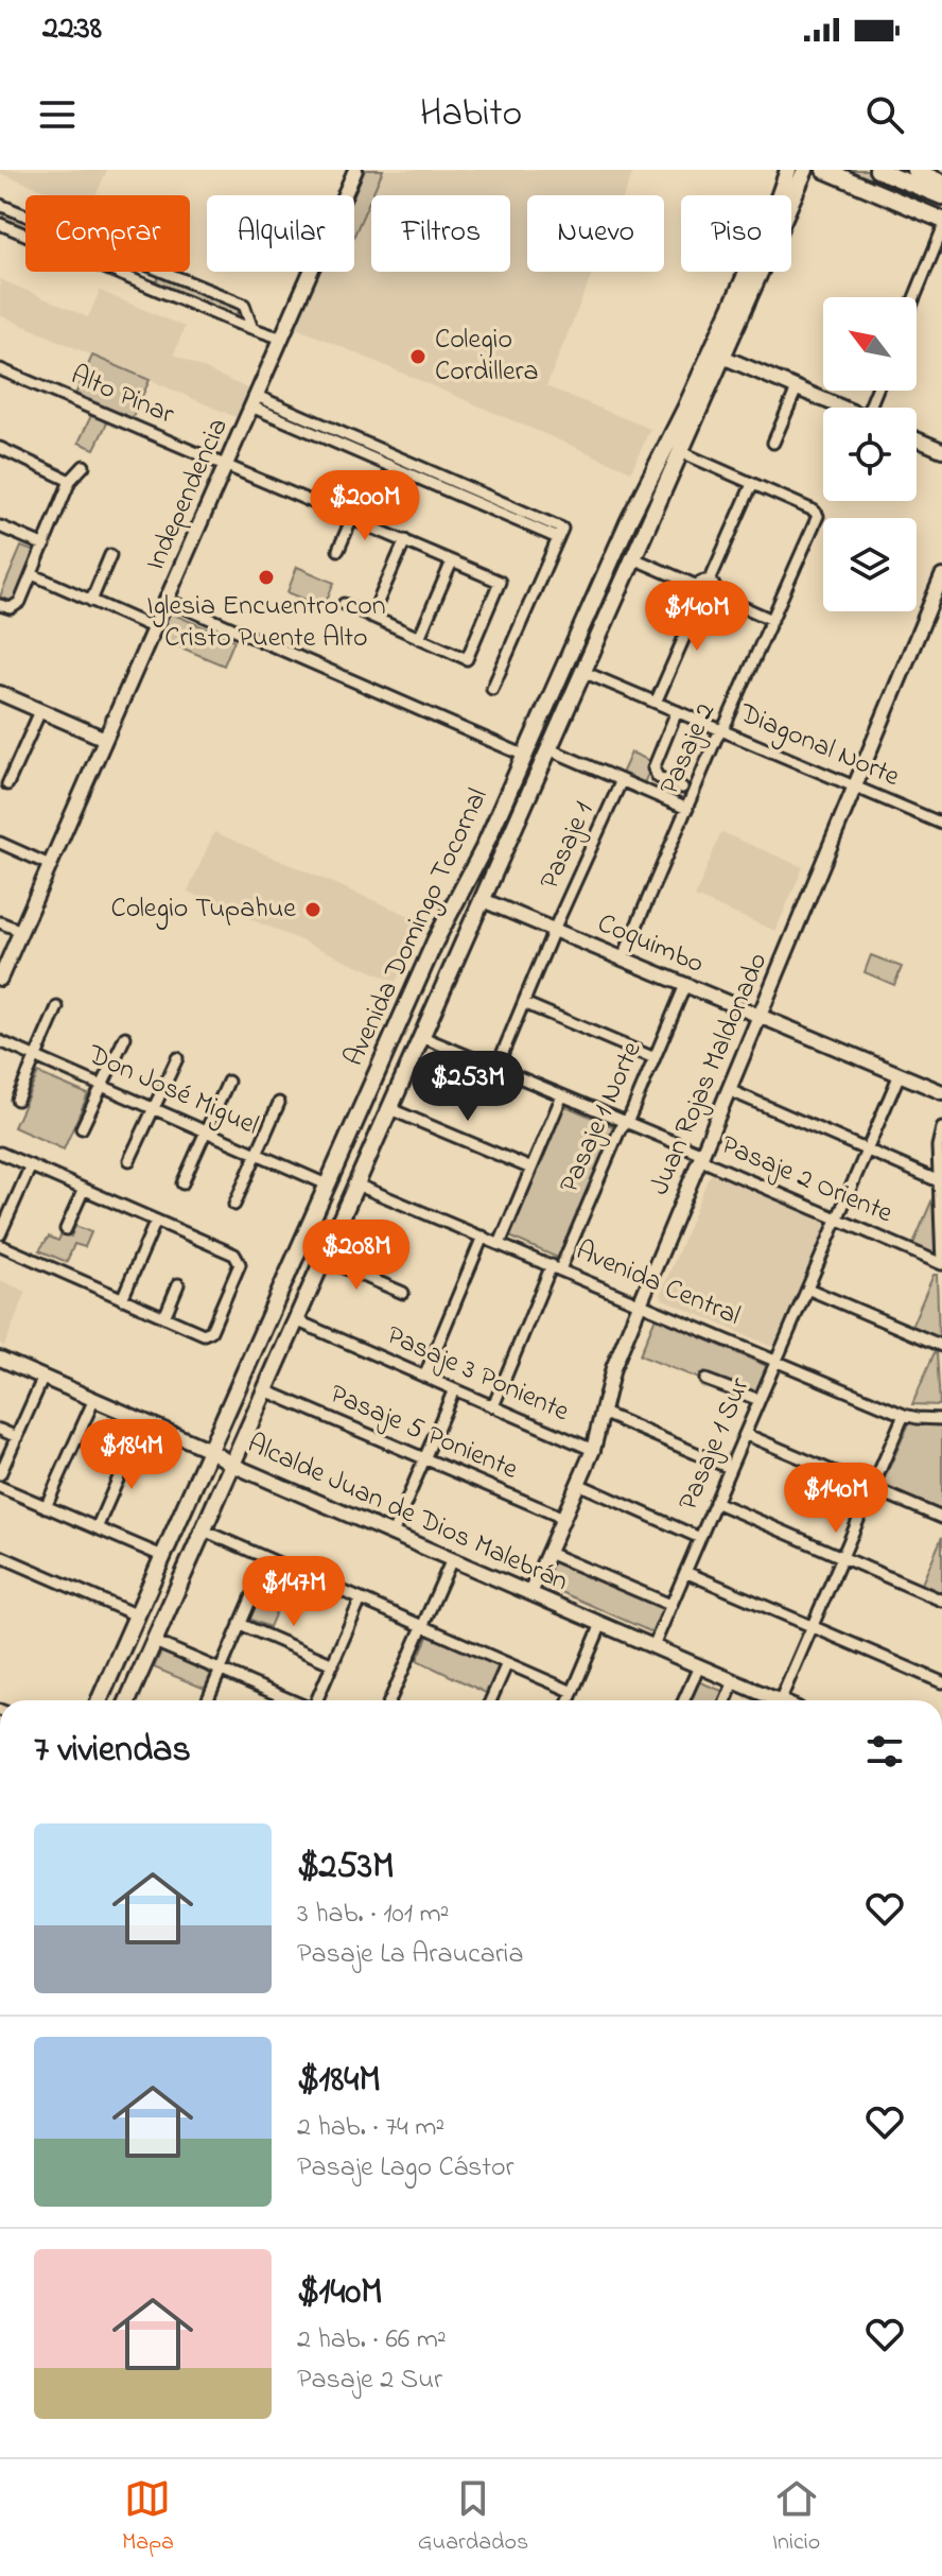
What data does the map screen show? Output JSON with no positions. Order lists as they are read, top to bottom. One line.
{"streets":{"main road":["Avenida Domingo Tocornal"],"street":["Alto Pinar","Independencia","Diagonal Norte","Pasaje 2","Pasaje 1","Coquimbo","Juan Rojas Maldonado","Don José Miguel","Pasaje 1 Norte","Pasaje 2 Oriente","Avenida Central","Pasaje 3 Poniente","Pasaje 5 Poniente","Pasaje 1 Sur","Alcalde Juan de Dios Malebrán"]},"crossings":[["Alto Pinar","Independencia"],["Diagonal Norte","Pasaje 2"],["Diagonal Norte","Avenida Domingo Tocornal"],["Diagonal Norte","Juan Rojas Maldonado"],["Pasaje 2","Coquimbo"],["Pasaje 1","Coquimbo"],["Pasaje 1","Pasaje 2 Oriente"],["Avenida Domingo Tocornal","Coquimbo"],["Avenida Domingo Tocornal","Don José Miguel"],["Avenida Domingo Tocornal","Pasaje 2 Oriente"],["Avenida Domingo Tocornal","Avenida Central"],["Avenida Domingo Tocornal","Pasaje 3 Poniente"],["Avenida Domingo Tocornal","Pasaje 5 Poniente"],["Avenida Domingo Tocornal","Alcalde Juan de Dios Malebrán"],["Coquimbo","Juan Rojas Maldonado"],["Coquimbo","Pasaje 1 Norte"],["Coquimbo","Pasaje 1 Sur"],["Juan Rojas Maldonado","Pasaje 2 Oriente"],["Juan Rojas Maldonado","Avenida Central"],["Juan Rojas Maldonado","Pasaje 3 Poniente"],["Juan Rojas Maldonado","Pasaje 5 Poniente"],["Juan Rojas Maldonado","Alcalde Juan de Dios Malebrán"],["Pasaje 1 Norte","Pasaje 2 Oriente"],["Pasaje 1 Norte","Avenida Central"],["Pasaje 1 Norte","Pasaje 3 Poniente"],["Pasaje 2 Oriente","Pasaje 1 Sur"],["Avenida Central","Pasaje 1 Sur"],["Pasaje 1 Sur","Alcalde Juan de Dios Malebrán"]],"places":["Colegio Cordillera","Iglesia Encuentro con Cristo Puente Alto","Colegio Tupahue"],"north":"top left","page":{"status":"22:38","header":"Habito","chip":["Comprar","Alquilar","Filtros","Nuevo","Piso"],"price":["$200M","$140M","$253M","$208M","$184M","$140M","$147M"],"heading":"7 viviendas","list":[{"name":"$253M","note":"3 hab. · 101 m² · Pasaje La Araucaria"},{"name":"$184M","note":"2 hab. · 74 m² · Pasaje Lago Cástor"},{"name":"$140M","note":"2 hab. · 66 m² · Pasaje 2 Sur"}],"tabs":["Mapa","Guardados","Inicio"]}}
